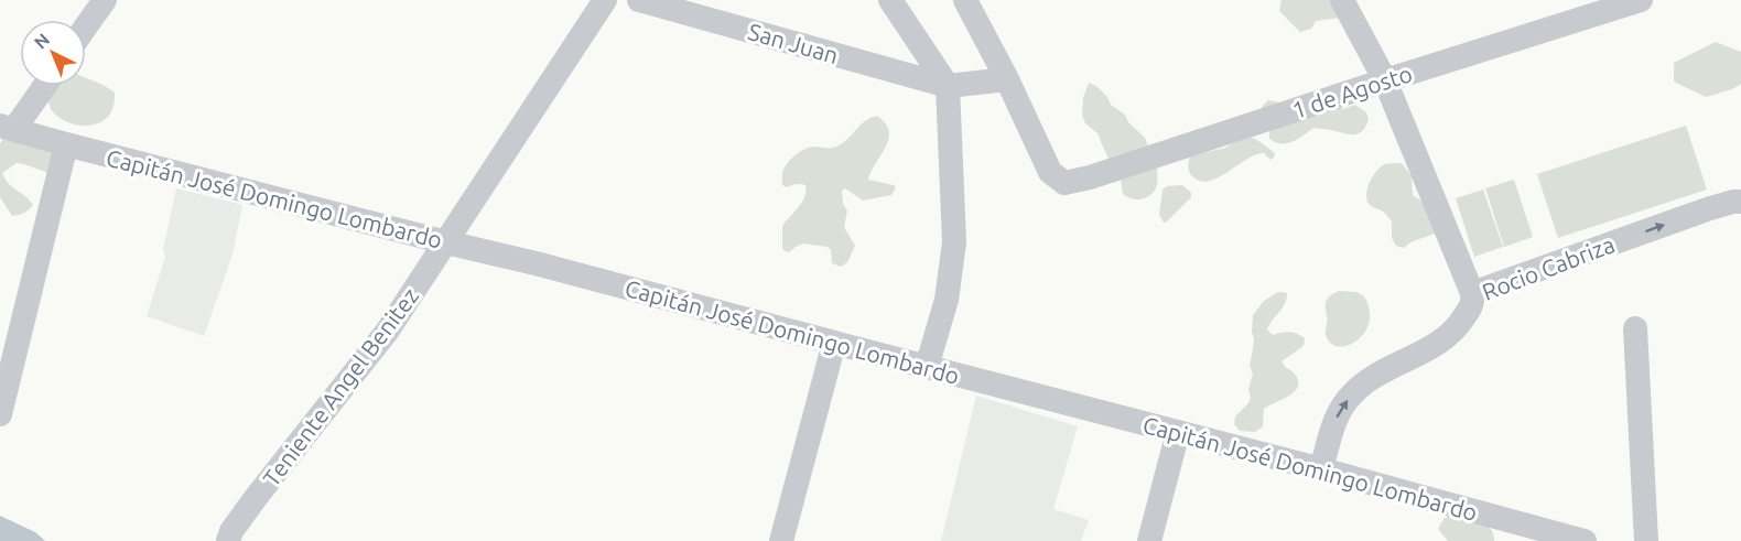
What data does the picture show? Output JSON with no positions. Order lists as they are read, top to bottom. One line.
{"streets":{"street":["San Juan","1 de Agosto","Capitán José Domingo Lombardo","Rocio Cabriza","Teniente Angel Benitez"]},"crossings":[["Capitán José Domingo Lombardo","Rocio Cabriza"],["Capitán José Domingo Lombardo","Teniente Angel Benitez"]],"one_way":["Rocio Cabriza"],"north":"top left"}
